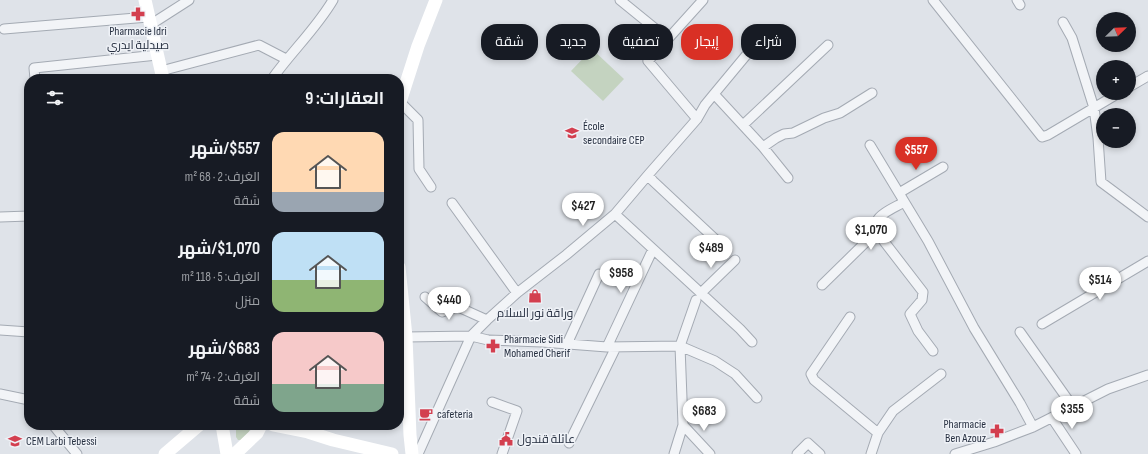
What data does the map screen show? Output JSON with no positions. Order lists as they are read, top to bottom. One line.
{"places":{"pharmacy":["Pharmacie Idri صيدلية ايدري","Pharmacie Sidi Mohamed Cherif","Pharmacie Ben Azouz"],"school or university":["École secondaire CEP","CEM Larbi Tebessi"],"shop":["وراقة نور السلام"],"cafe":["cafeteria"],"public building":["عائلة قندول"]},"north":"top right","page":{"map_buttons":["+","−"],"chip":["شراء","إيجار","تصفية","جديد","شقة"],"heading":"العقارات: 9","list":[{"name":"$557/شهر","note":"الغرف: 2 · 68 m² · شقة"},{"name":"$1,070/شهر","note":"الغرف: 5 · 118 m² · منزل"},{"name":"$683/شهر","note":"الغرف: 2 · 74 m² · شقة"}],"price":["$557","$427","$1,070","$489","$958","$514","$440","$355","$683"]}}
